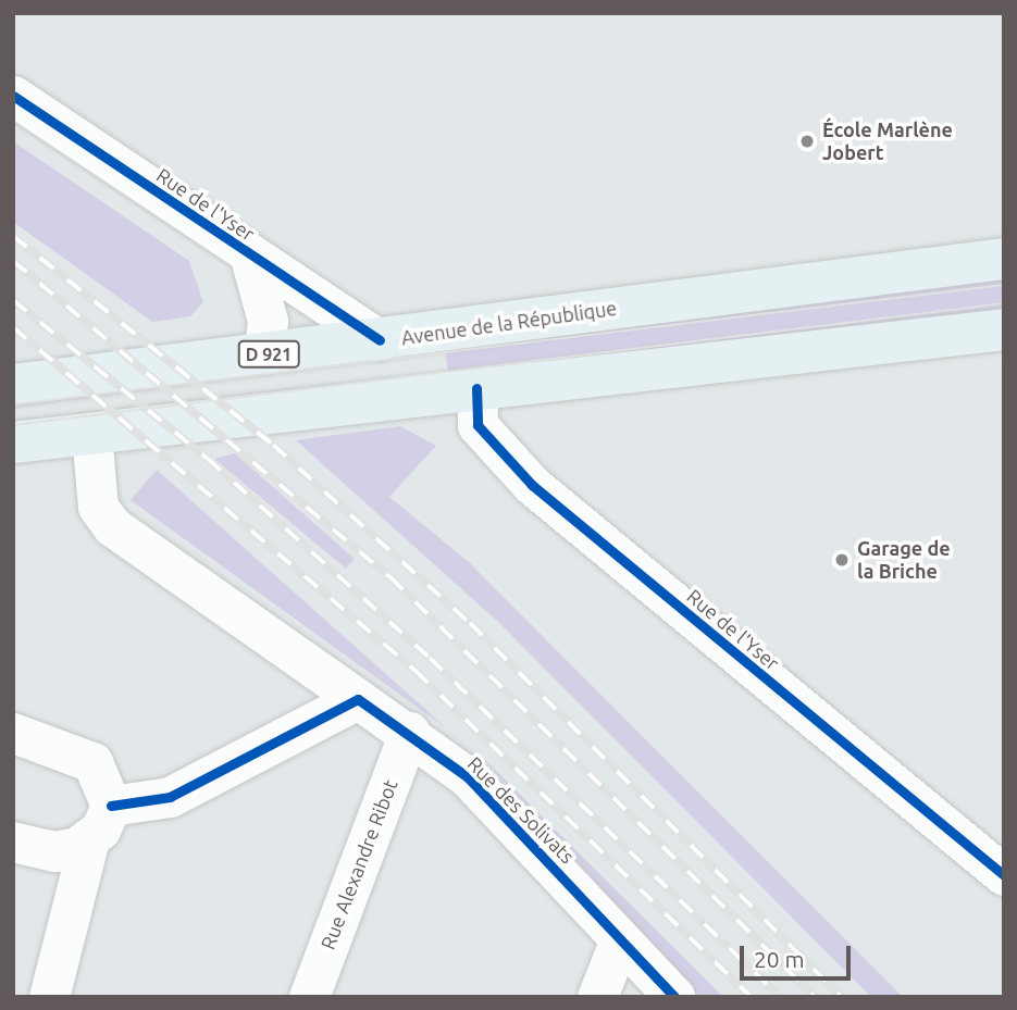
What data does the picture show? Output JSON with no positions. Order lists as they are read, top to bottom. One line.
{"streets":{"main road":["Avenue de la République","D 921"],"street":["Rue de l'Yser","Rue des Solivats","Rue Alexandre Ribot"]},"crossings":[["Rue de l'Yser","Avenue de la République"],["Rue des Solivats","Rue Alexandre Ribot"]],"places":["École Marlène Jobert","Garage de la Briche"],"scale_bar":"20 m"}
